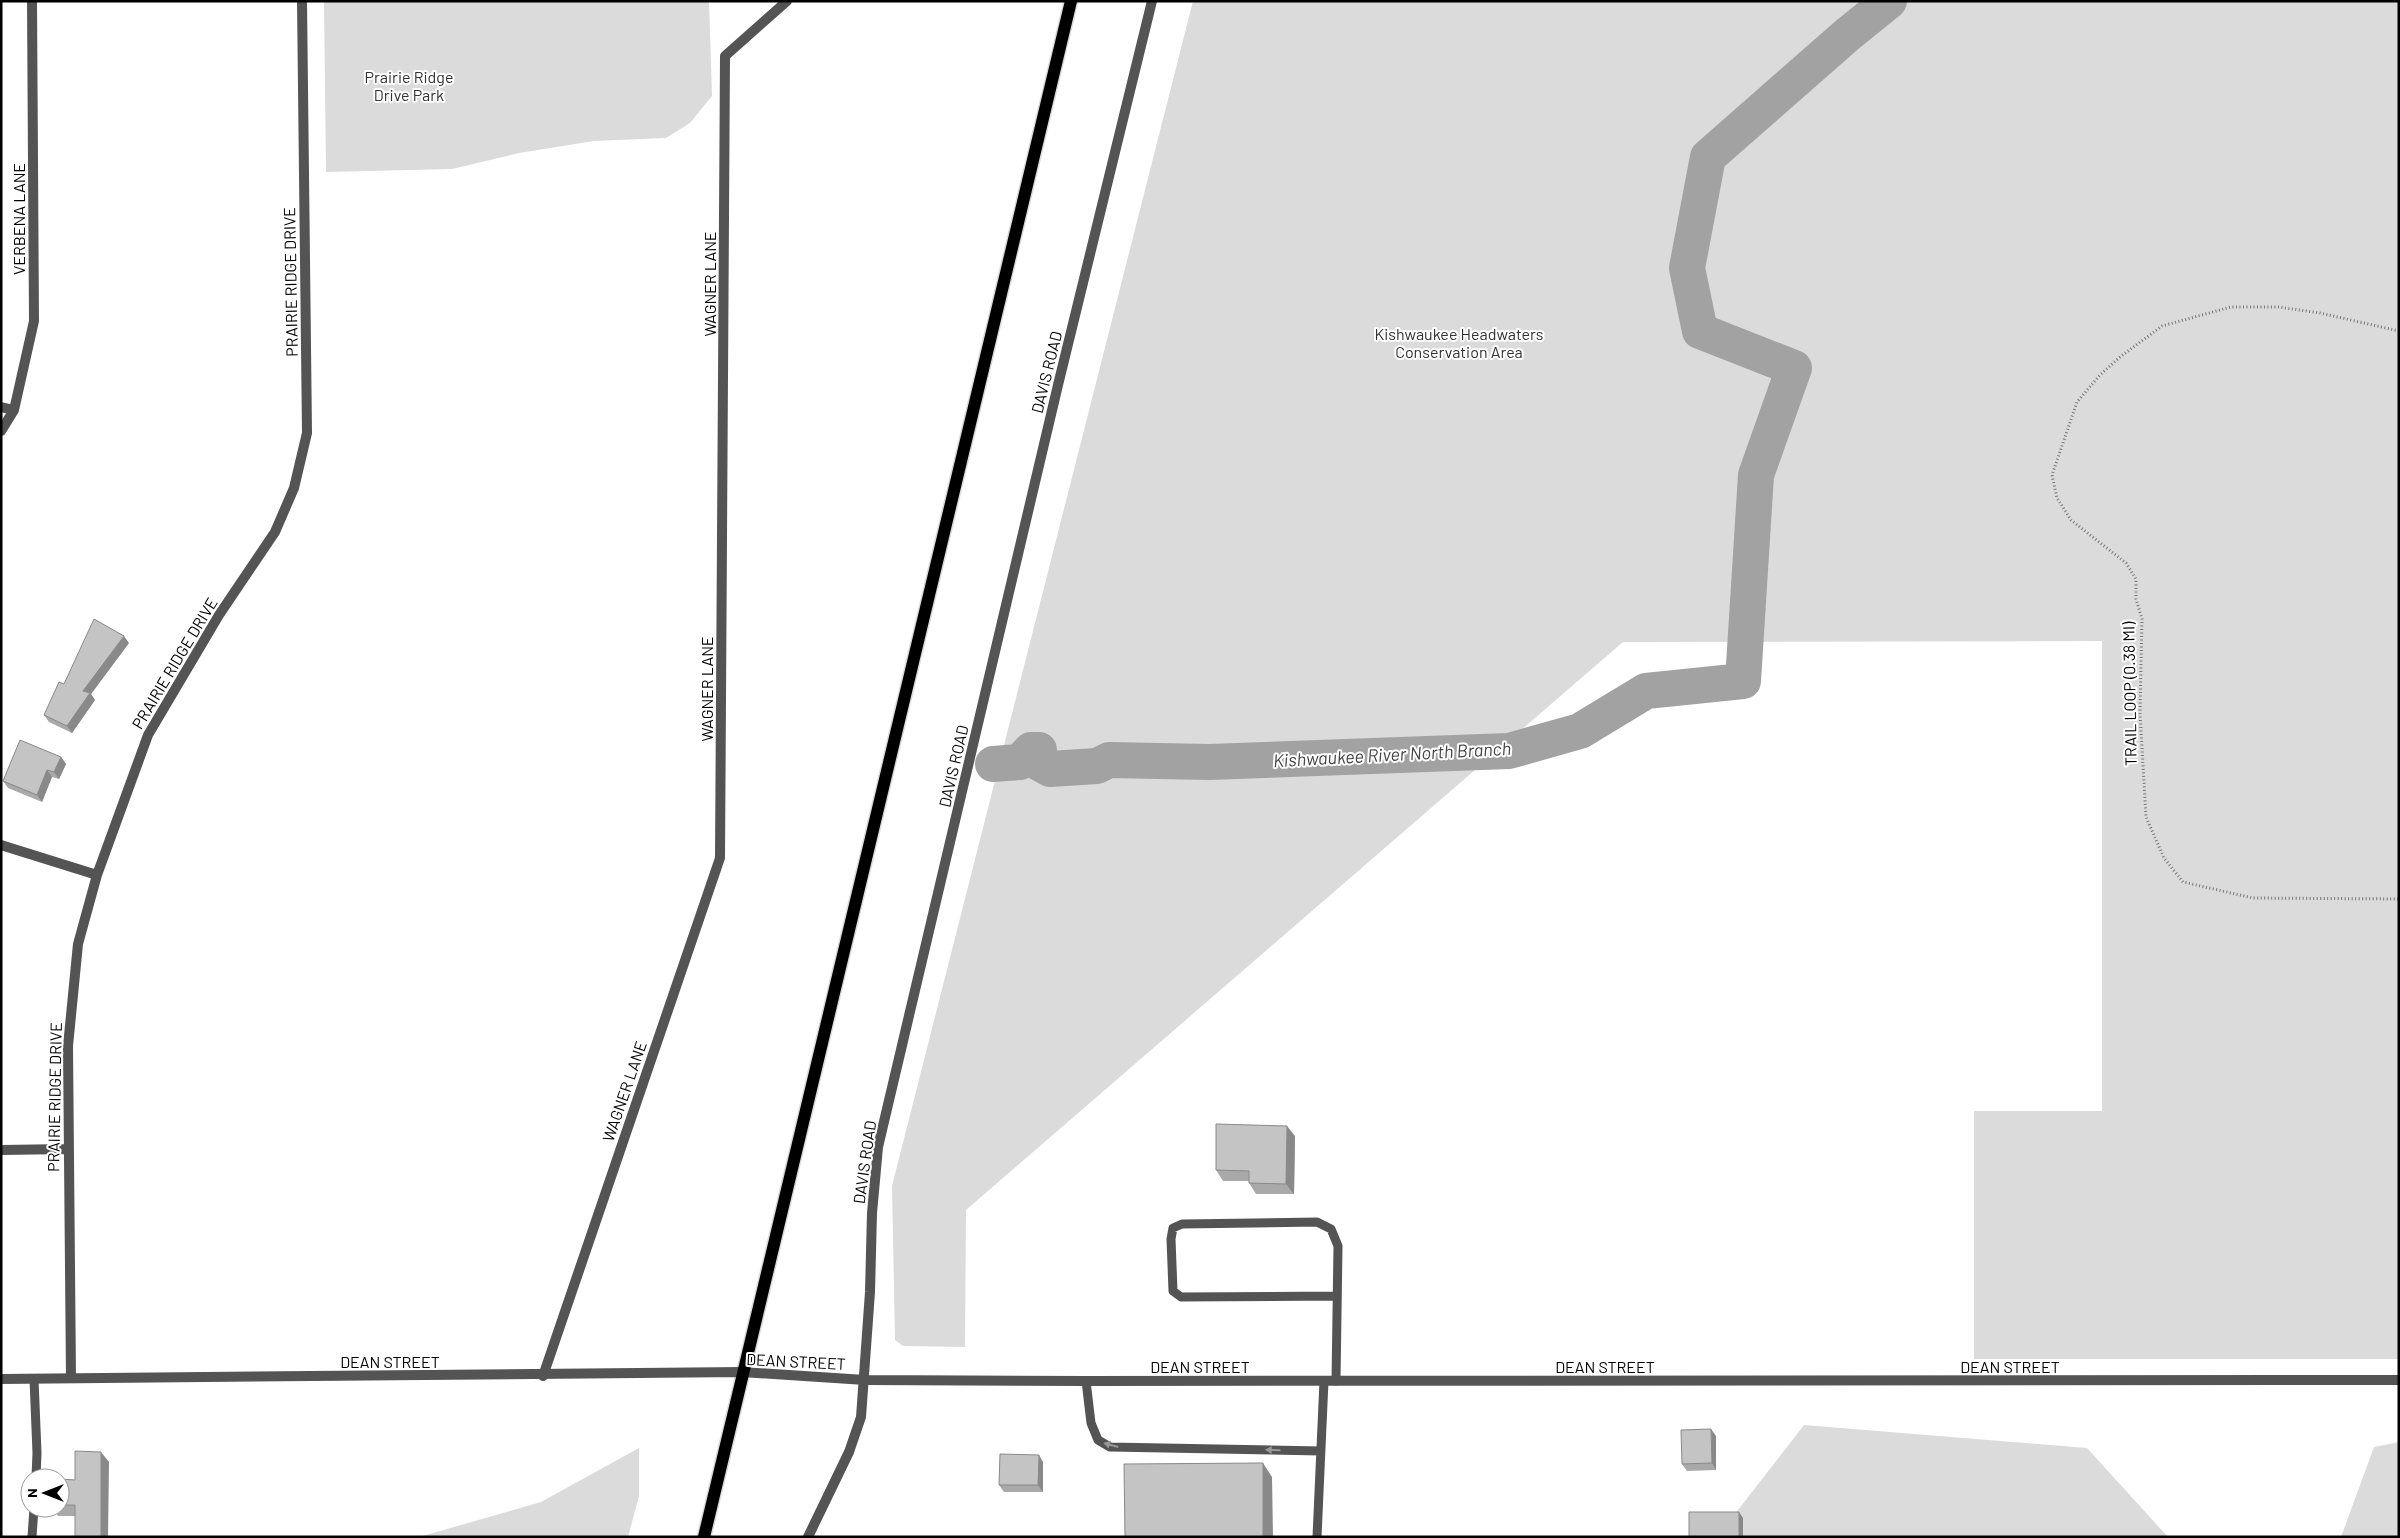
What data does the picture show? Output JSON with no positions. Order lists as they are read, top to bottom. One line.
{"streets":{"street":["VERBENA LANE","PRAIRIE RIDGE DRIVE","WAGNER LANE","DAVIS ROAD","DEAN STREET"],"path":["TRAIL LOOP (0.38 MI)"]},"crossings":[["PRAIRIE RIDGE DRIVE","DEAN STREET"],["WAGNER LANE","DEAN STREET"],["DAVIS ROAD","DEAN STREET"]],"water":["Kishwaukee River North Branch"],"parks":["Prairie Ridge Drive Park","Kishwaukee Headwaters Conservation Area"],"north":"left"}
